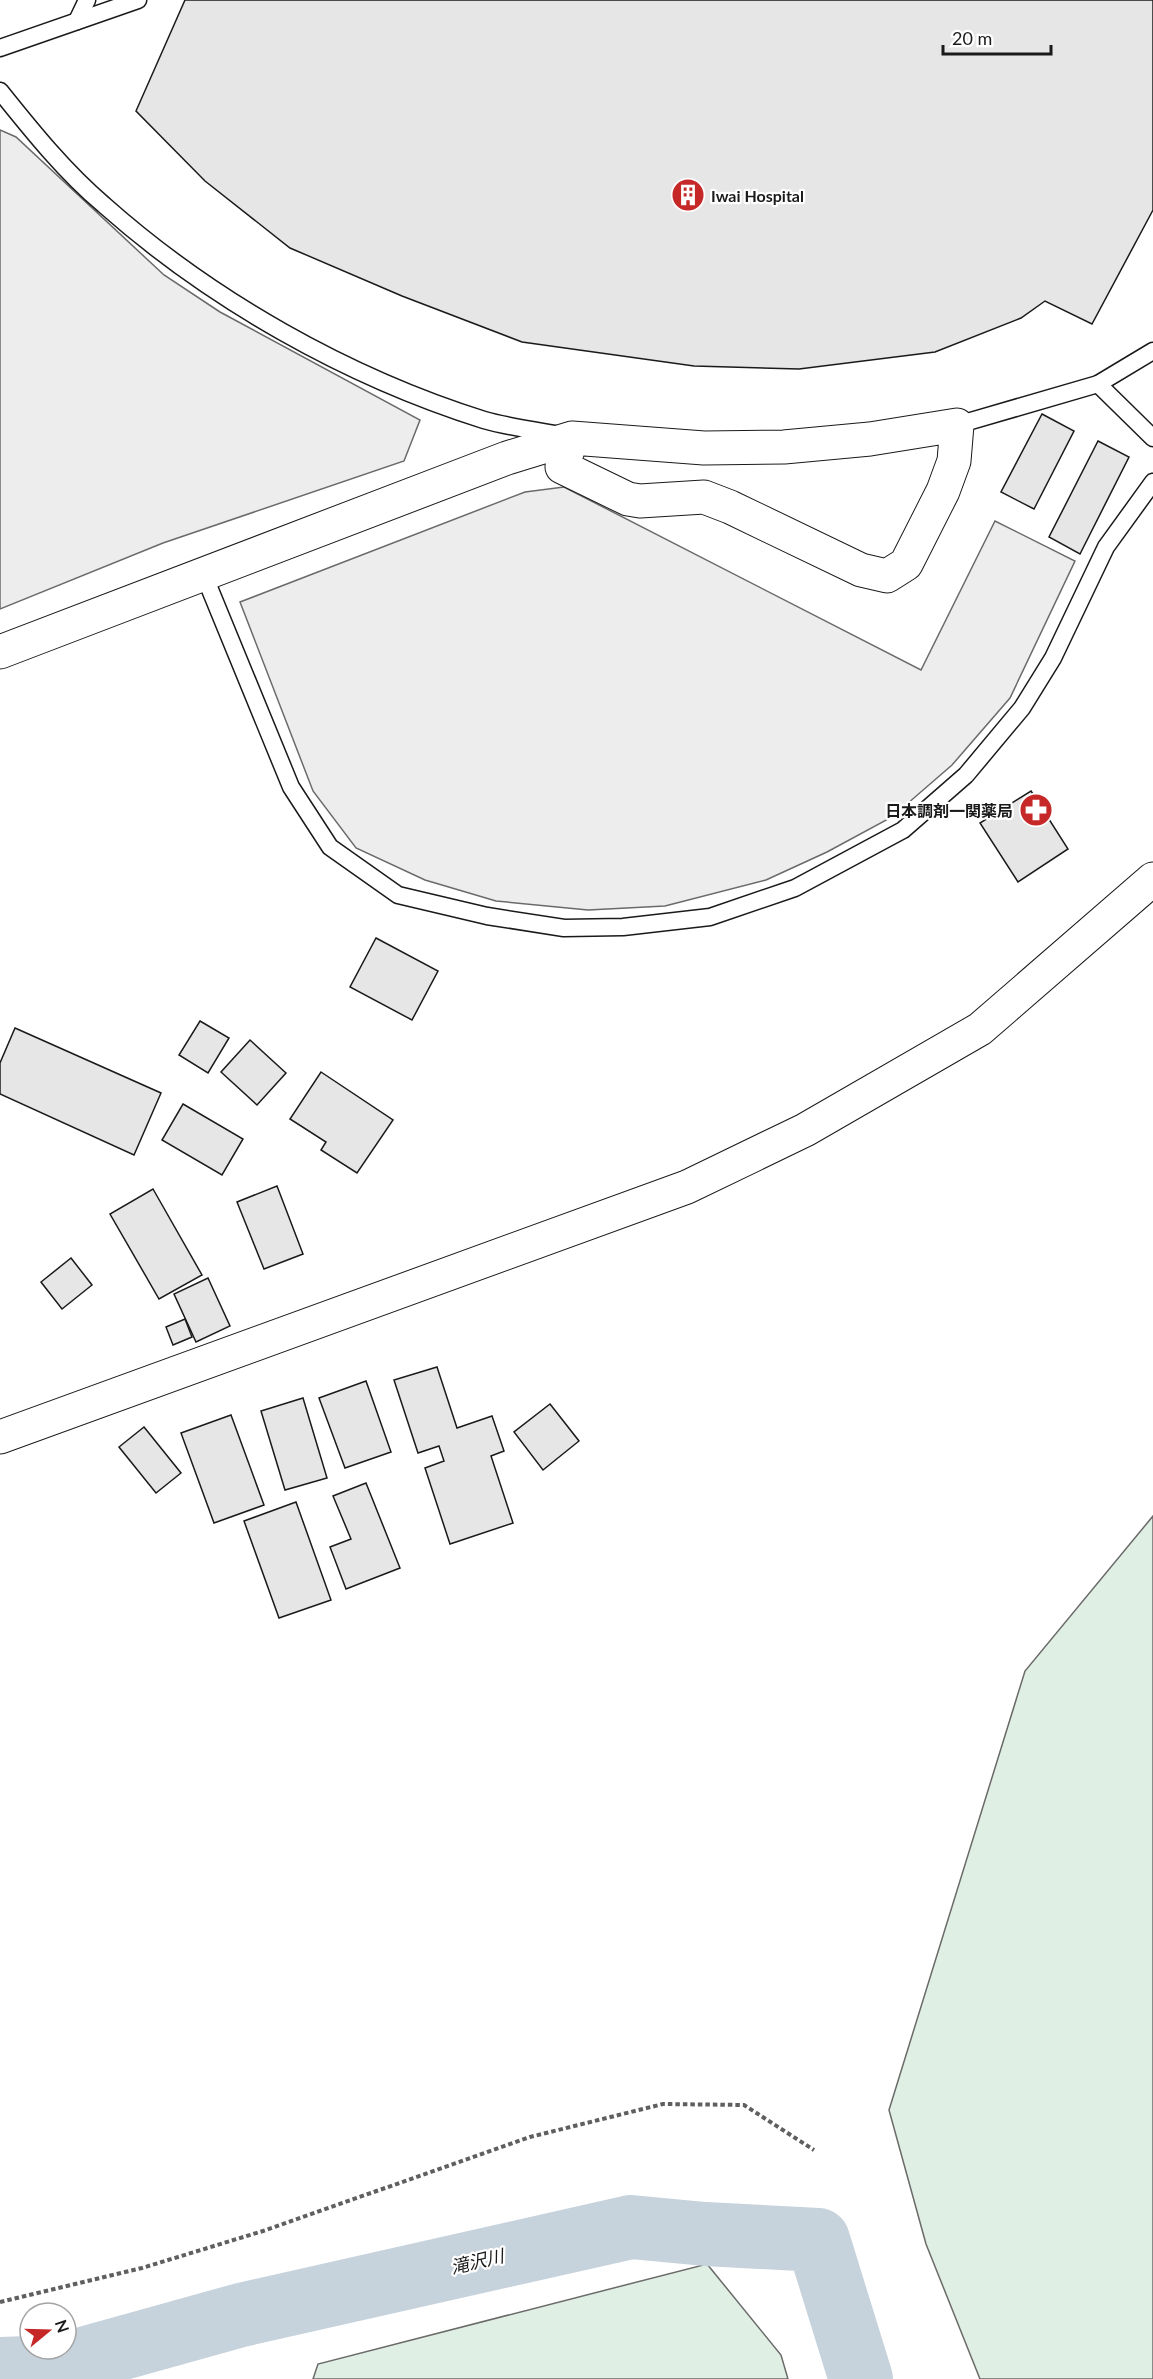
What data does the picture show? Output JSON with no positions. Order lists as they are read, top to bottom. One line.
{"water":["滝沢川"],"places":{"building":["Iwai Hospital"],"pharmacy":["日本調剤一関薬局"]},"scale_bar":"20 m","north":"right"}
